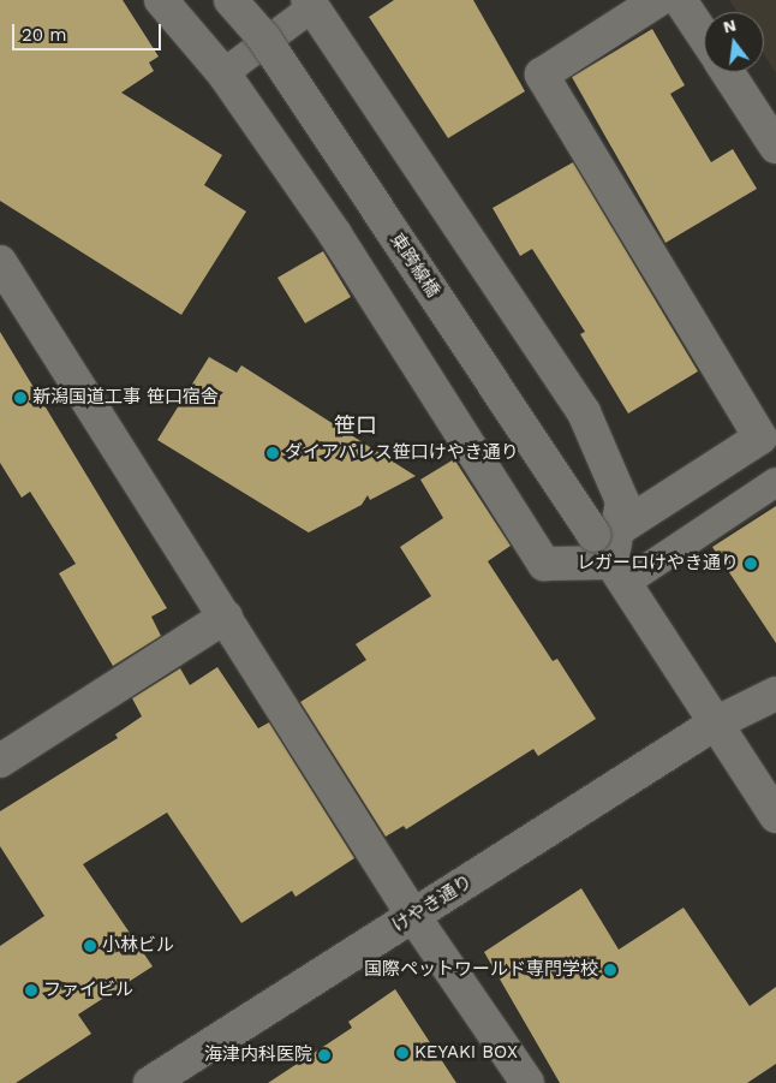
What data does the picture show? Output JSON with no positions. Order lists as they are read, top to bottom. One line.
{"streets":{"street":["東跨線橋","けやき通り"]},"crossings":[["東跨線橋","けやき通り"]],"districts":["笹口"],"places":["新潟国道工事 笹口宿舎","ダイアパレス笹口けやき通り","レガーロけやき通り","小林ビル","国際ペットワールド専門学校","ファイビル","KEYAKI BOX","海津内科医院"],"scale_bar":"20 m","north":"top"}
